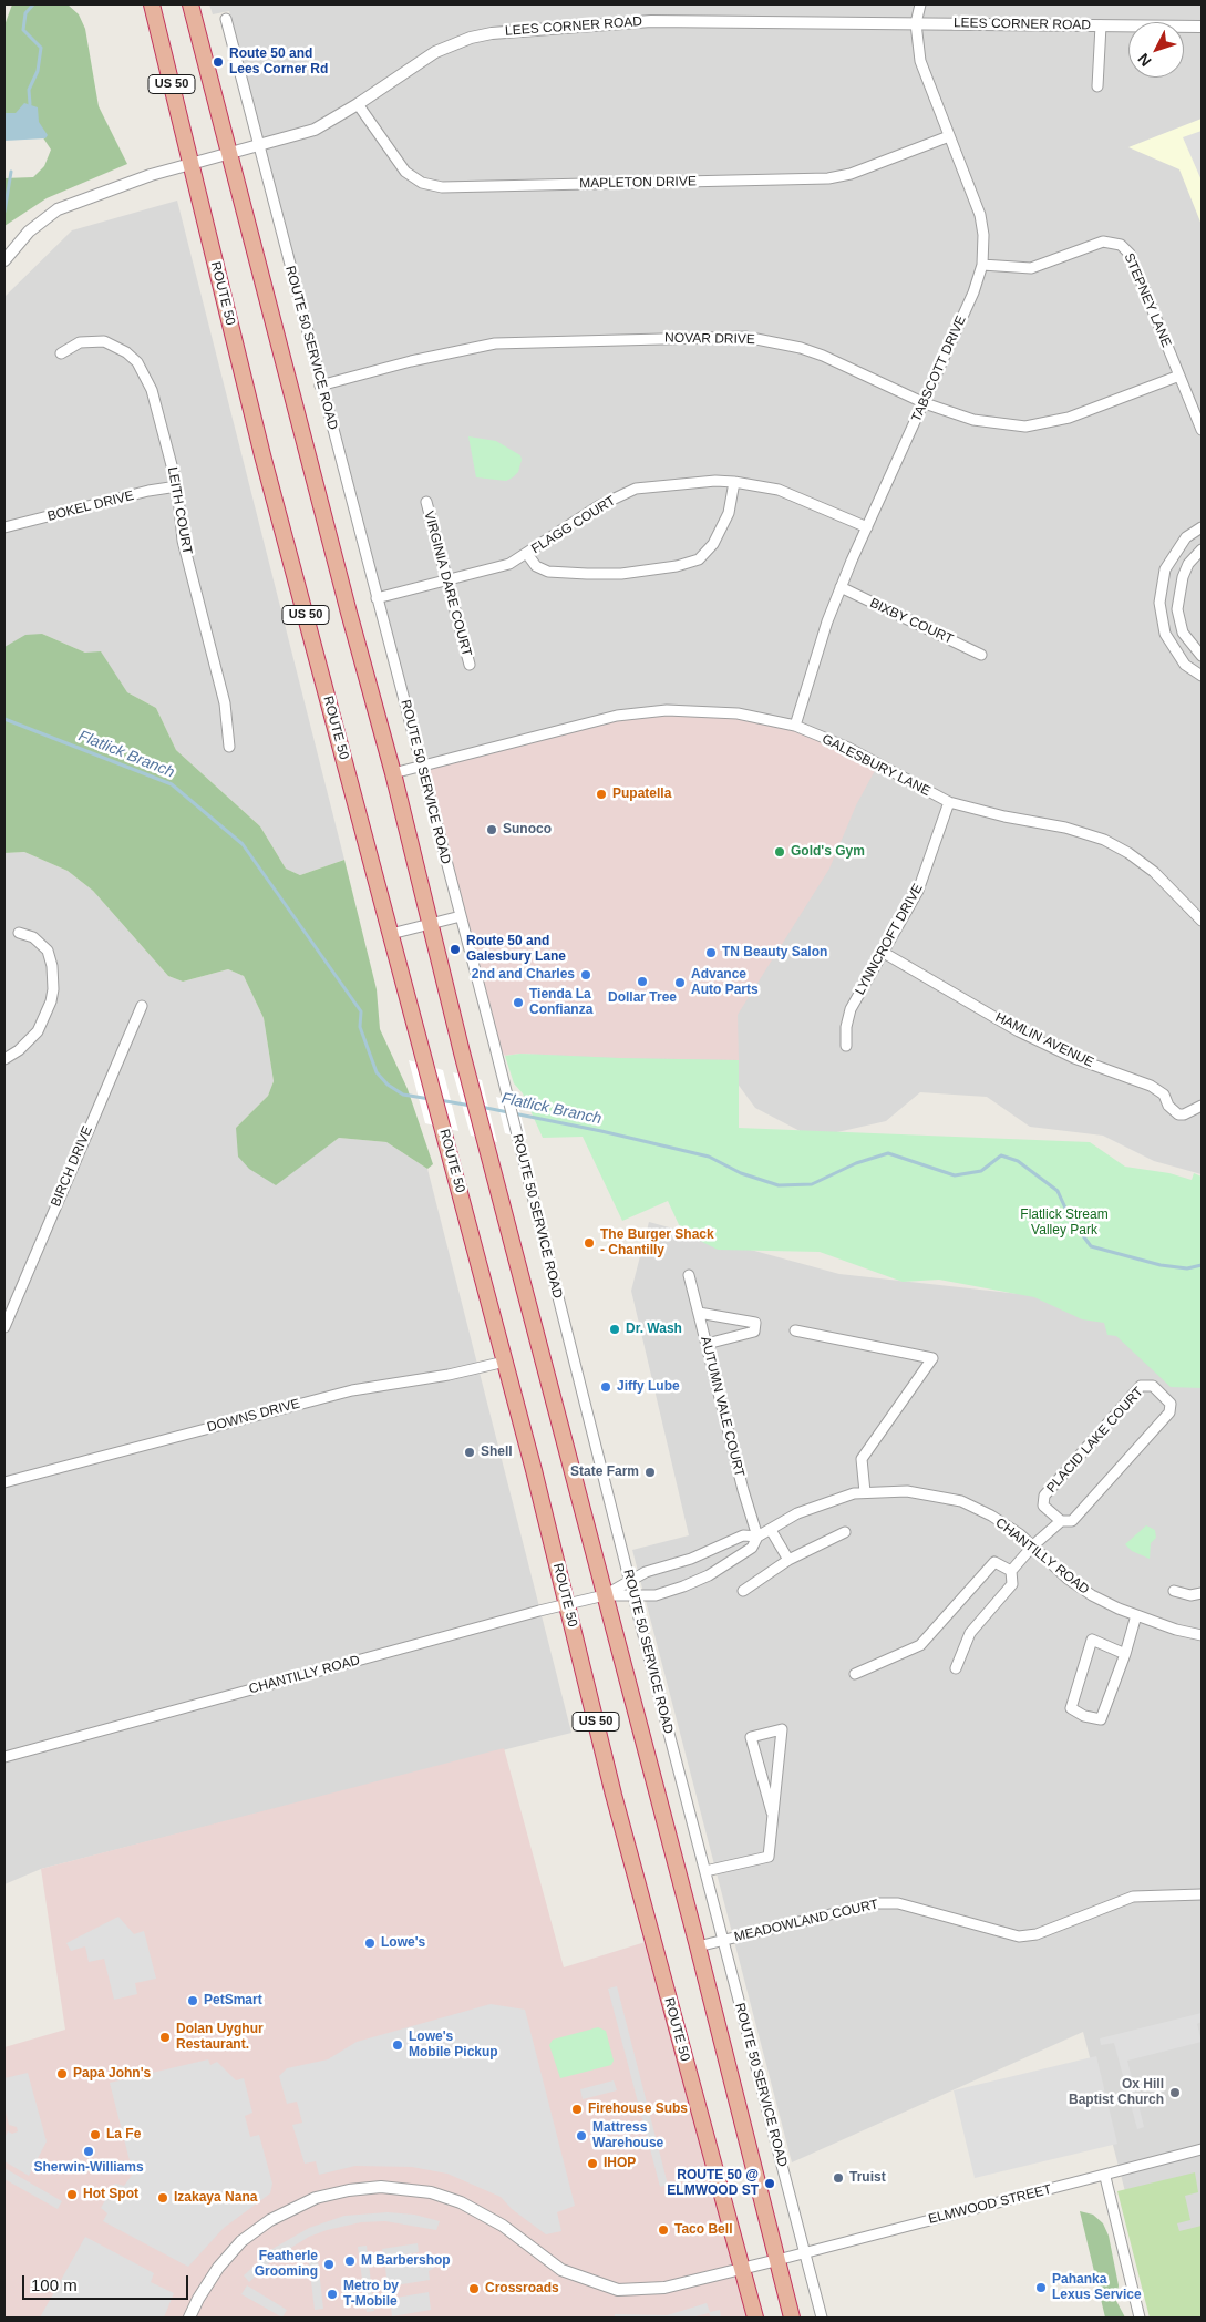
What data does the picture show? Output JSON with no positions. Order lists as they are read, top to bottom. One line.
{"streets":{"highway":["US 50","ROUTE 50"],"street":["LEES CORNER ROAD","MAPLETON DRIVE","STEPNEY LANE","NOVAR DRIVE","ROUTE 50 SERVICE ROAD","TABSCOTT DRIVE","BOKEL DRIVE","LEITH COURT","FLAGG COURT","VIRGINIA DARE COURT","BIXBY COURT","GALESBURY LANE","LYNNCROFT DRIVE","HAMLIN AVENUE","BIRCH DRIVE","AUTUMN VALE COURT","DOWNS DRIVE","PLACID LAKE COURT","CHANTILLY ROAD","MEADOWLAND COURT","ELMWOOD STREET"]},"crossings":[["LEES CORNER ROAD","US 50"],["LEES CORNER ROAD","MAPLETON DRIVE"],["LEES CORNER ROAD","ROUTE 50"],["LEES CORNER ROAD","ROUTE 50 SERVICE ROAD"],["LEES CORNER ROAD","TABSCOTT DRIVE"],["US 50","GALESBURY LANE"],["US 50","CHANTILLY ROAD"],["US 50","MEADOWLAND COURT"],["US 50","ELMWOOD STREET"],["MAPLETON DRIVE","TABSCOTT DRIVE"],["ROUTE 50","DOWNS DRIVE"],["ROUTE 50","CHANTILLY ROAD"],["STEPNEY LANE","NOVAR DRIVE"],["STEPNEY LANE","TABSCOTT DRIVE"],["NOVAR DRIVE","ROUTE 50 SERVICE ROAD"],["NOVAR DRIVE","TABSCOTT DRIVE"],["ROUTE 50 SERVICE ROAD","FLAGG COURT"],["ROUTE 50 SERVICE ROAD","GALESBURY LANE"],["ROUTE 50 SERVICE ROAD","CHANTILLY ROAD"],["ROUTE 50 SERVICE ROAD","MEADOWLAND COURT"],["ROUTE 50 SERVICE ROAD","ELMWOOD STREET"],["TABSCOTT DRIVE","FLAGG COURT"],["TABSCOTT DRIVE","BIXBY COURT"],["TABSCOTT DRIVE","GALESBURY LANE"],["BOKEL DRIVE","LEITH COURT"],["FLAGG COURT","VIRGINIA DARE COURT"],["GALESBURY LANE","LYNNCROFT DRIVE"],["LYNNCROFT DRIVE","HAMLIN AVENUE"],["AUTUMN VALE COURT","CHANTILLY ROAD"],["PLACID LAKE COURT","CHANTILLY ROAD"]],"water":["Flatlick Branch"],"parks":["Flatlick Stream Valley Park"],"places":["Route 50 and Lees Corner Rd","Pupatella","Sunoco","Gold's Gym","Route 50 and Galesbury Lane","TN Beauty Salon","2nd and Charles","Dollar Tree","Advance Auto Parts","Tienda La Confianza","The Burger Shack - Chantilly","Dr. Wash","Jiffy Lube","Shell","State Farm","Lowe's","PetSmart","Dolan Uyghur Restaurant.","Lowe's Mobile Pickup","Papa John's","Ox Hill Baptist Church","Firehouse Subs","La Fe","Mattress Warehouse","Sherwin-Williams","IHOP","Truist","ROUTE 50 @ ELMWOOD ST","Hot Spot","Izakaya Nana","Taco Bell","M Barbershop","Featherle Grooming","Pahanka Lexus Service","Crossroads","Metro by T-Mobile"],"scale_bar":"100 m","north":"bottom left"}
